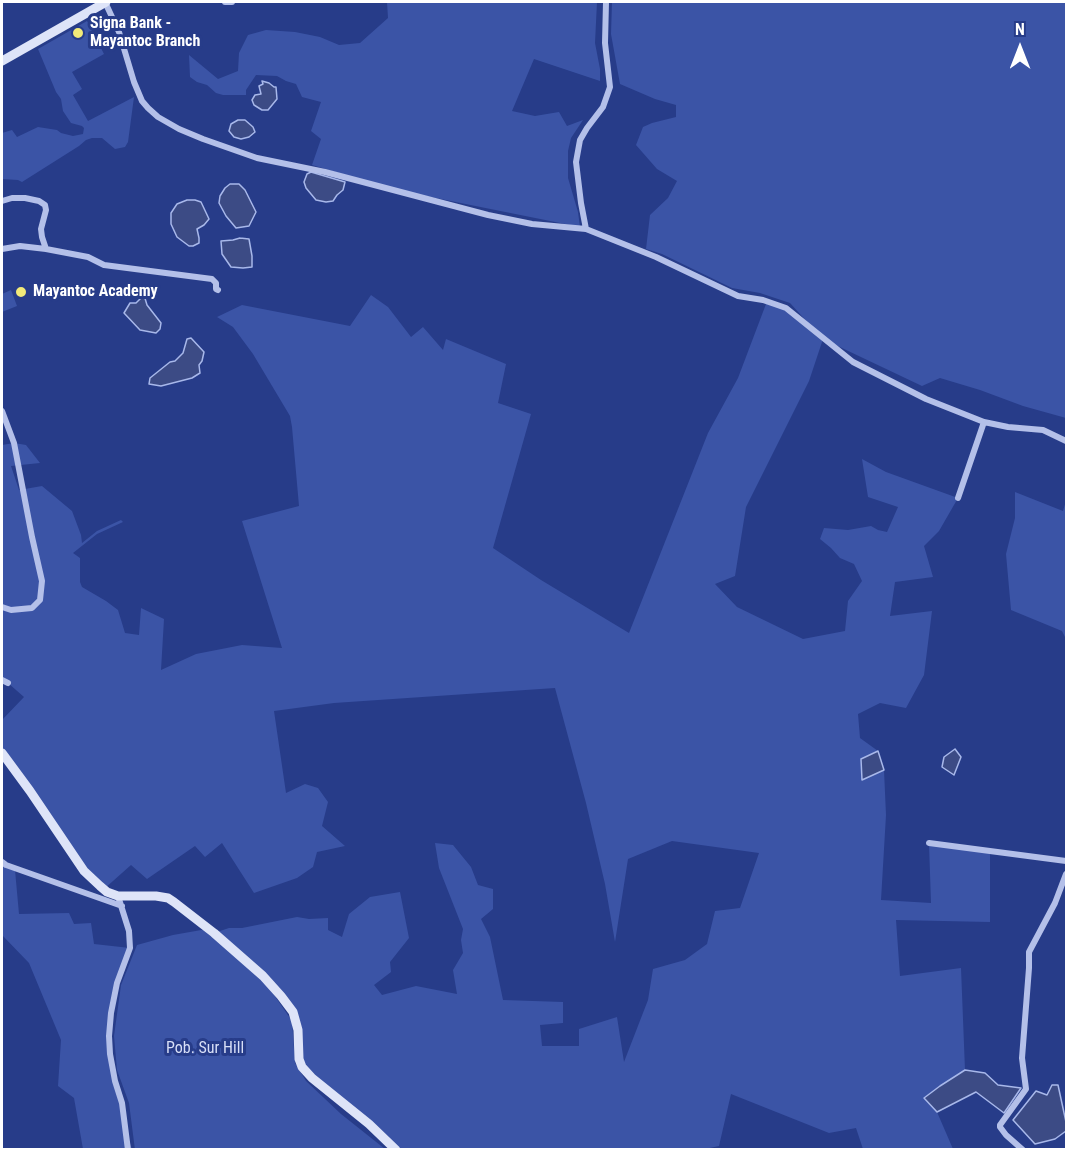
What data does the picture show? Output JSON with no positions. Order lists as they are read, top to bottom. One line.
{"parks":["Pob. Sur Hill"],"places":["Signa Bank - Mayantoc Branch","Mayantoc Academy"],"north":"top"}
